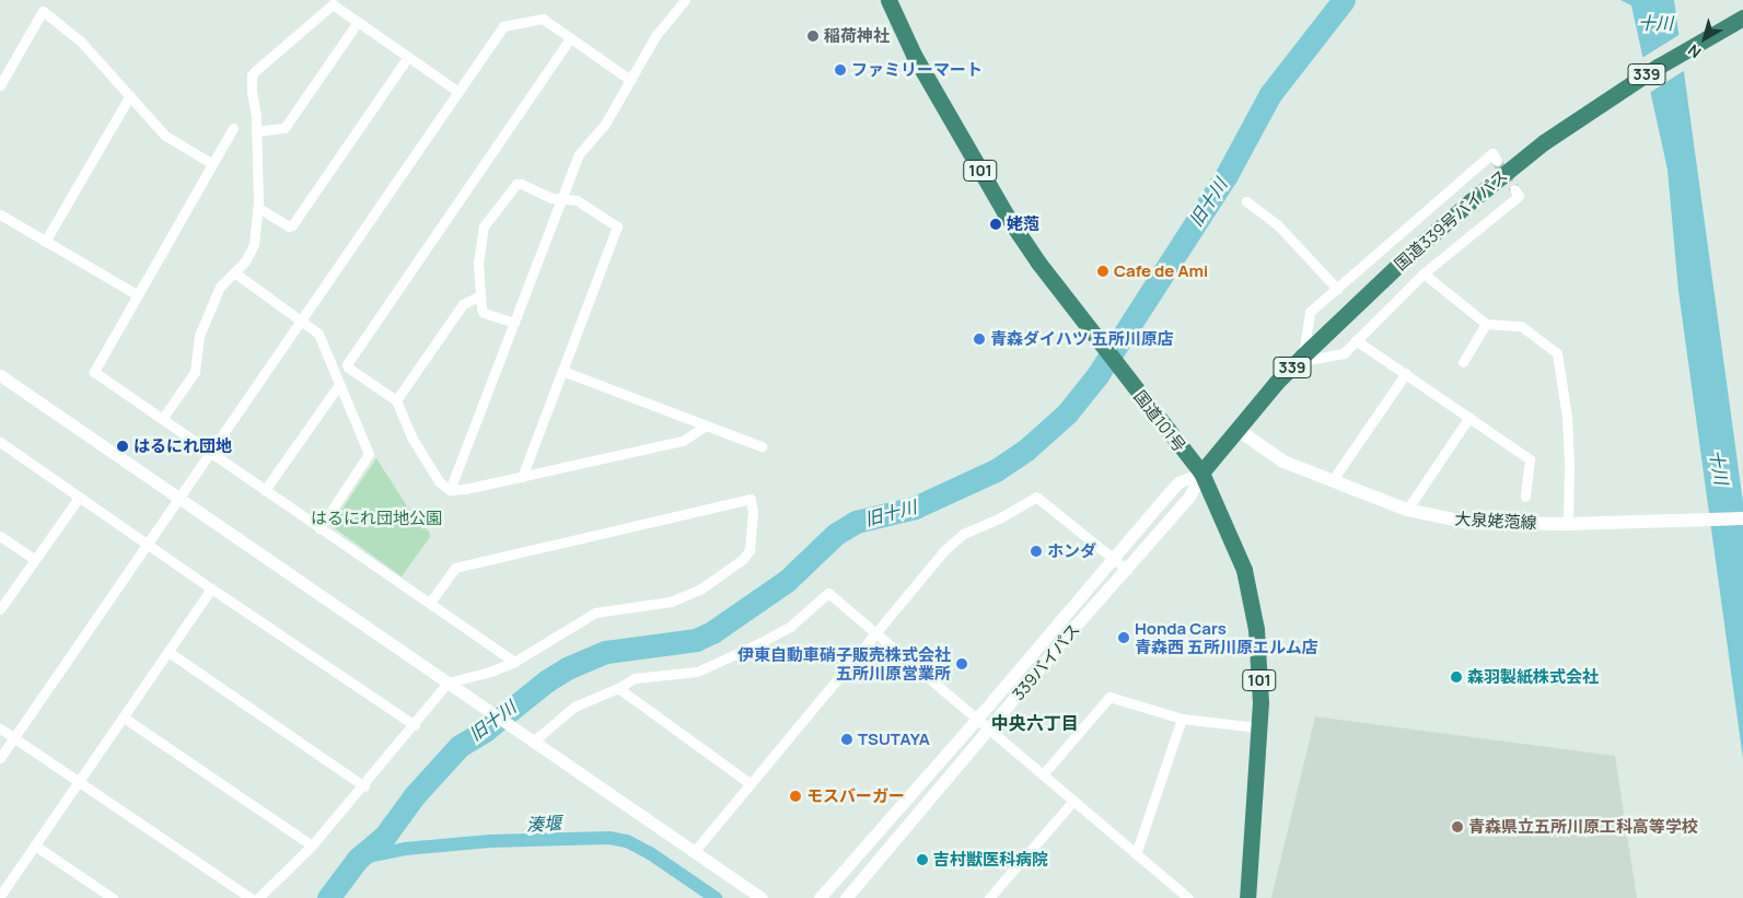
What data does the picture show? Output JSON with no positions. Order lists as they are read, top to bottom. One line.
{"streets":{"highway":["339","101","国道339号バイパス","国道101号"],"main road":["大泉姥萢線"],"street":["339バイパス"]},"crossings":[["国道339号バイパス","国道101号"],["国道339号バイパス","大泉姥萢線"],["国道339号バイパス","339バイパス"],["国道101号","339バイパス"]],"districts":["中央六丁目"],"water":["十川","旧十川","湊堰"],"parks":["はるにれ団地公園"],"places":["稲荷神社","ファミリーマート","姥萢","Cafe de Ami","青森ダイハツ 五所川原店","はるにれ団地","ホンダ","Honda Cars 青森西 五所川原エルム店","伊東自動車硝子販売株式会社 五所川原営業所","森羽製紙株式会社","TSUTAYA","モスバーガー","青森県立五所川原工科高等学校","吉村獣医科病院"],"north":"bottom left"}
